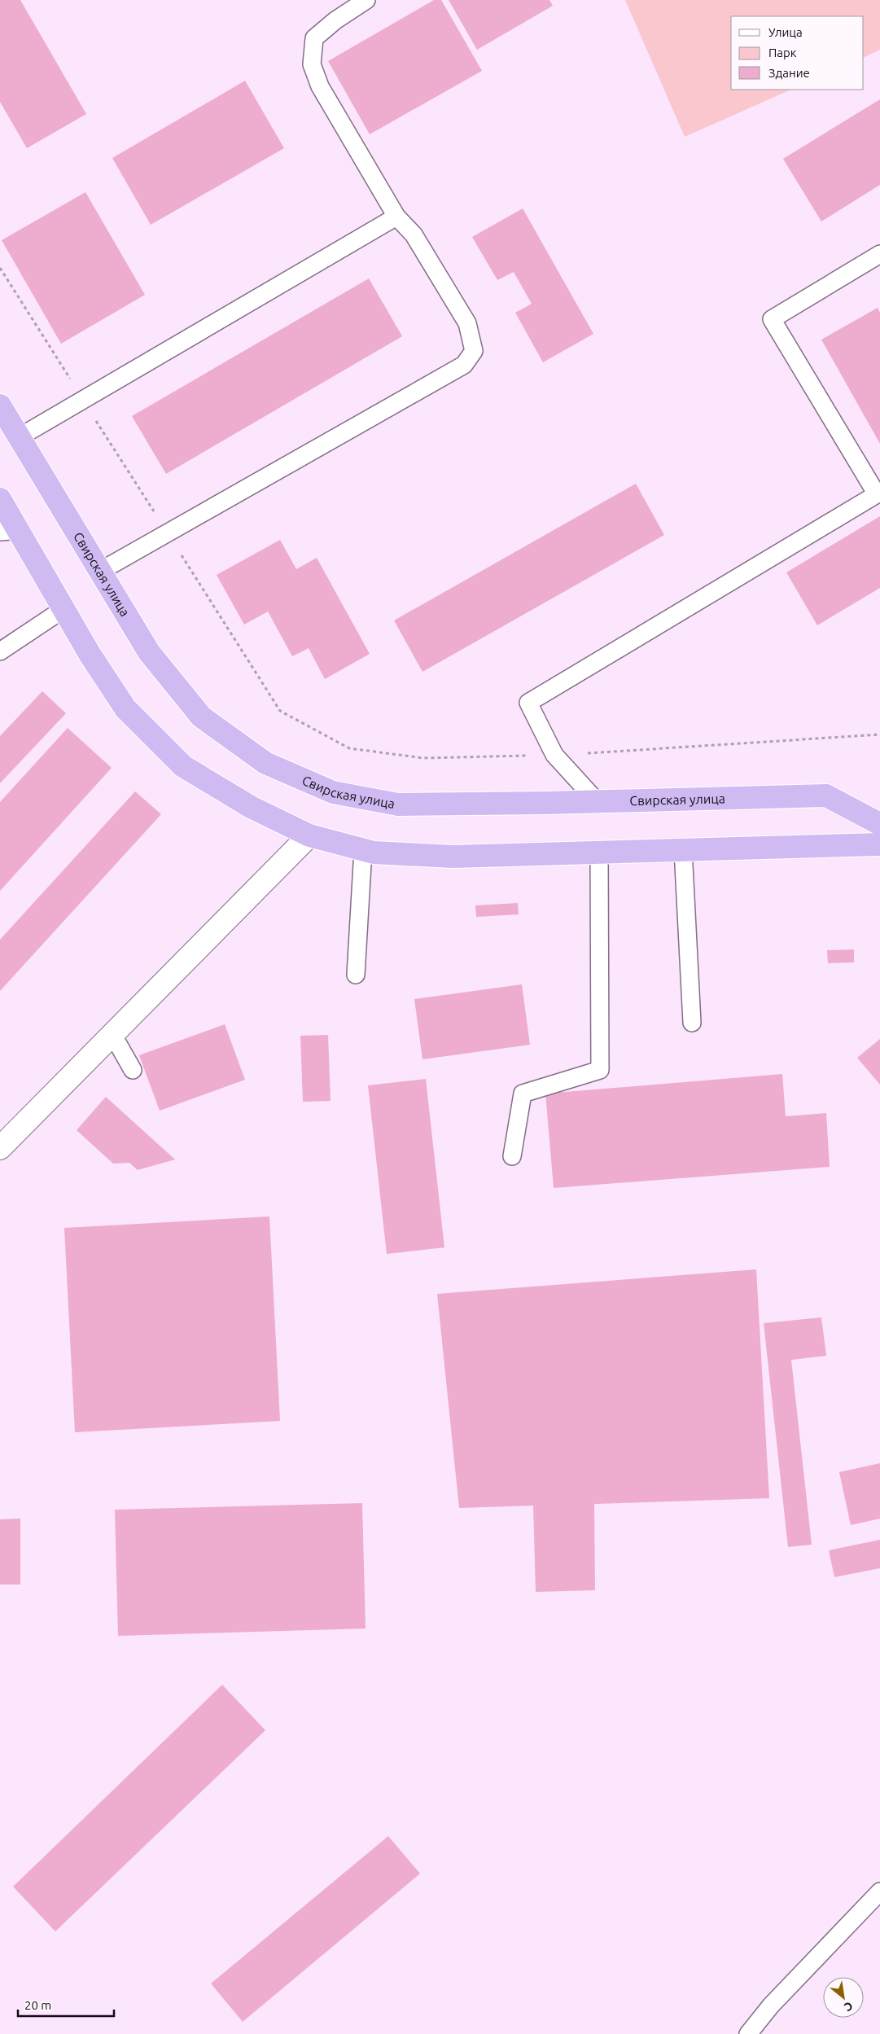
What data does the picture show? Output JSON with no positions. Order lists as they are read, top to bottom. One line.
{"streets":{"highway":["Свирская улица"]},"legend":["Улица","Парк","Здание"],"scale_bar":"20 m","north":"bottom right"}
